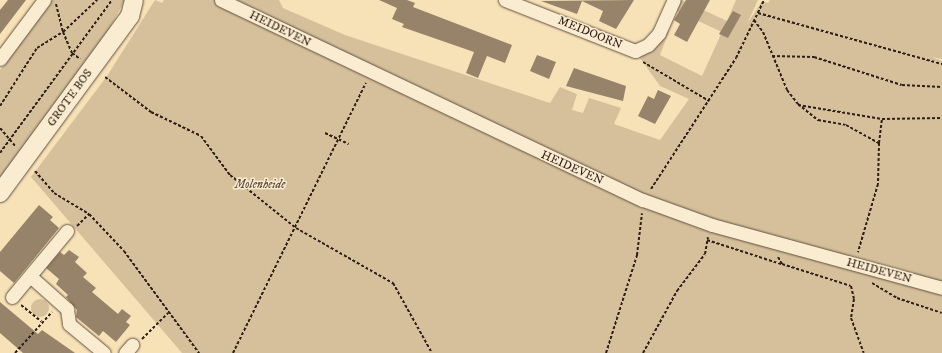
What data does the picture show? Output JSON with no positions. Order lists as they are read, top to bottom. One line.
{"streets":{"street":["HEIDEVEN","MEIDOORN","GROTE BOS"]},"parks":["Molenheide"]}
